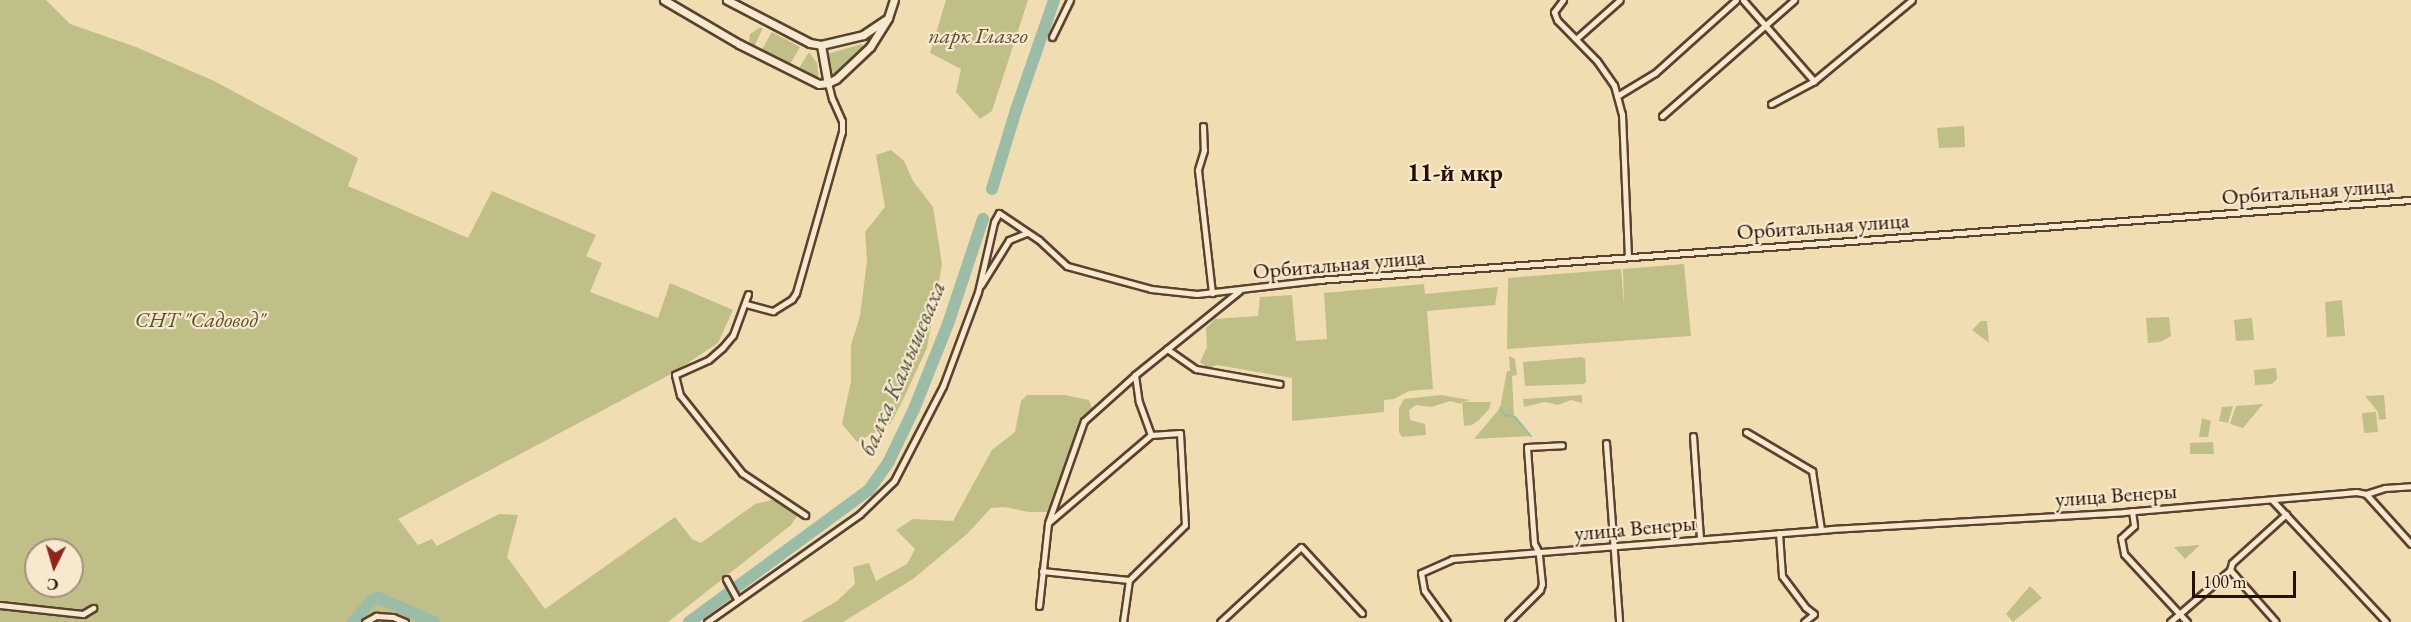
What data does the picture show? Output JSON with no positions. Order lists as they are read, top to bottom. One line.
{"streets":{"street":["Орбитальная улица","улица Венеры"]},"districts":["11-й мкр"],"water":["балка Камышеваха"],"parks":["парк Глазго","СНТ \"Садовод\""],"scale_bar":"100 m","north":"bottom"}
